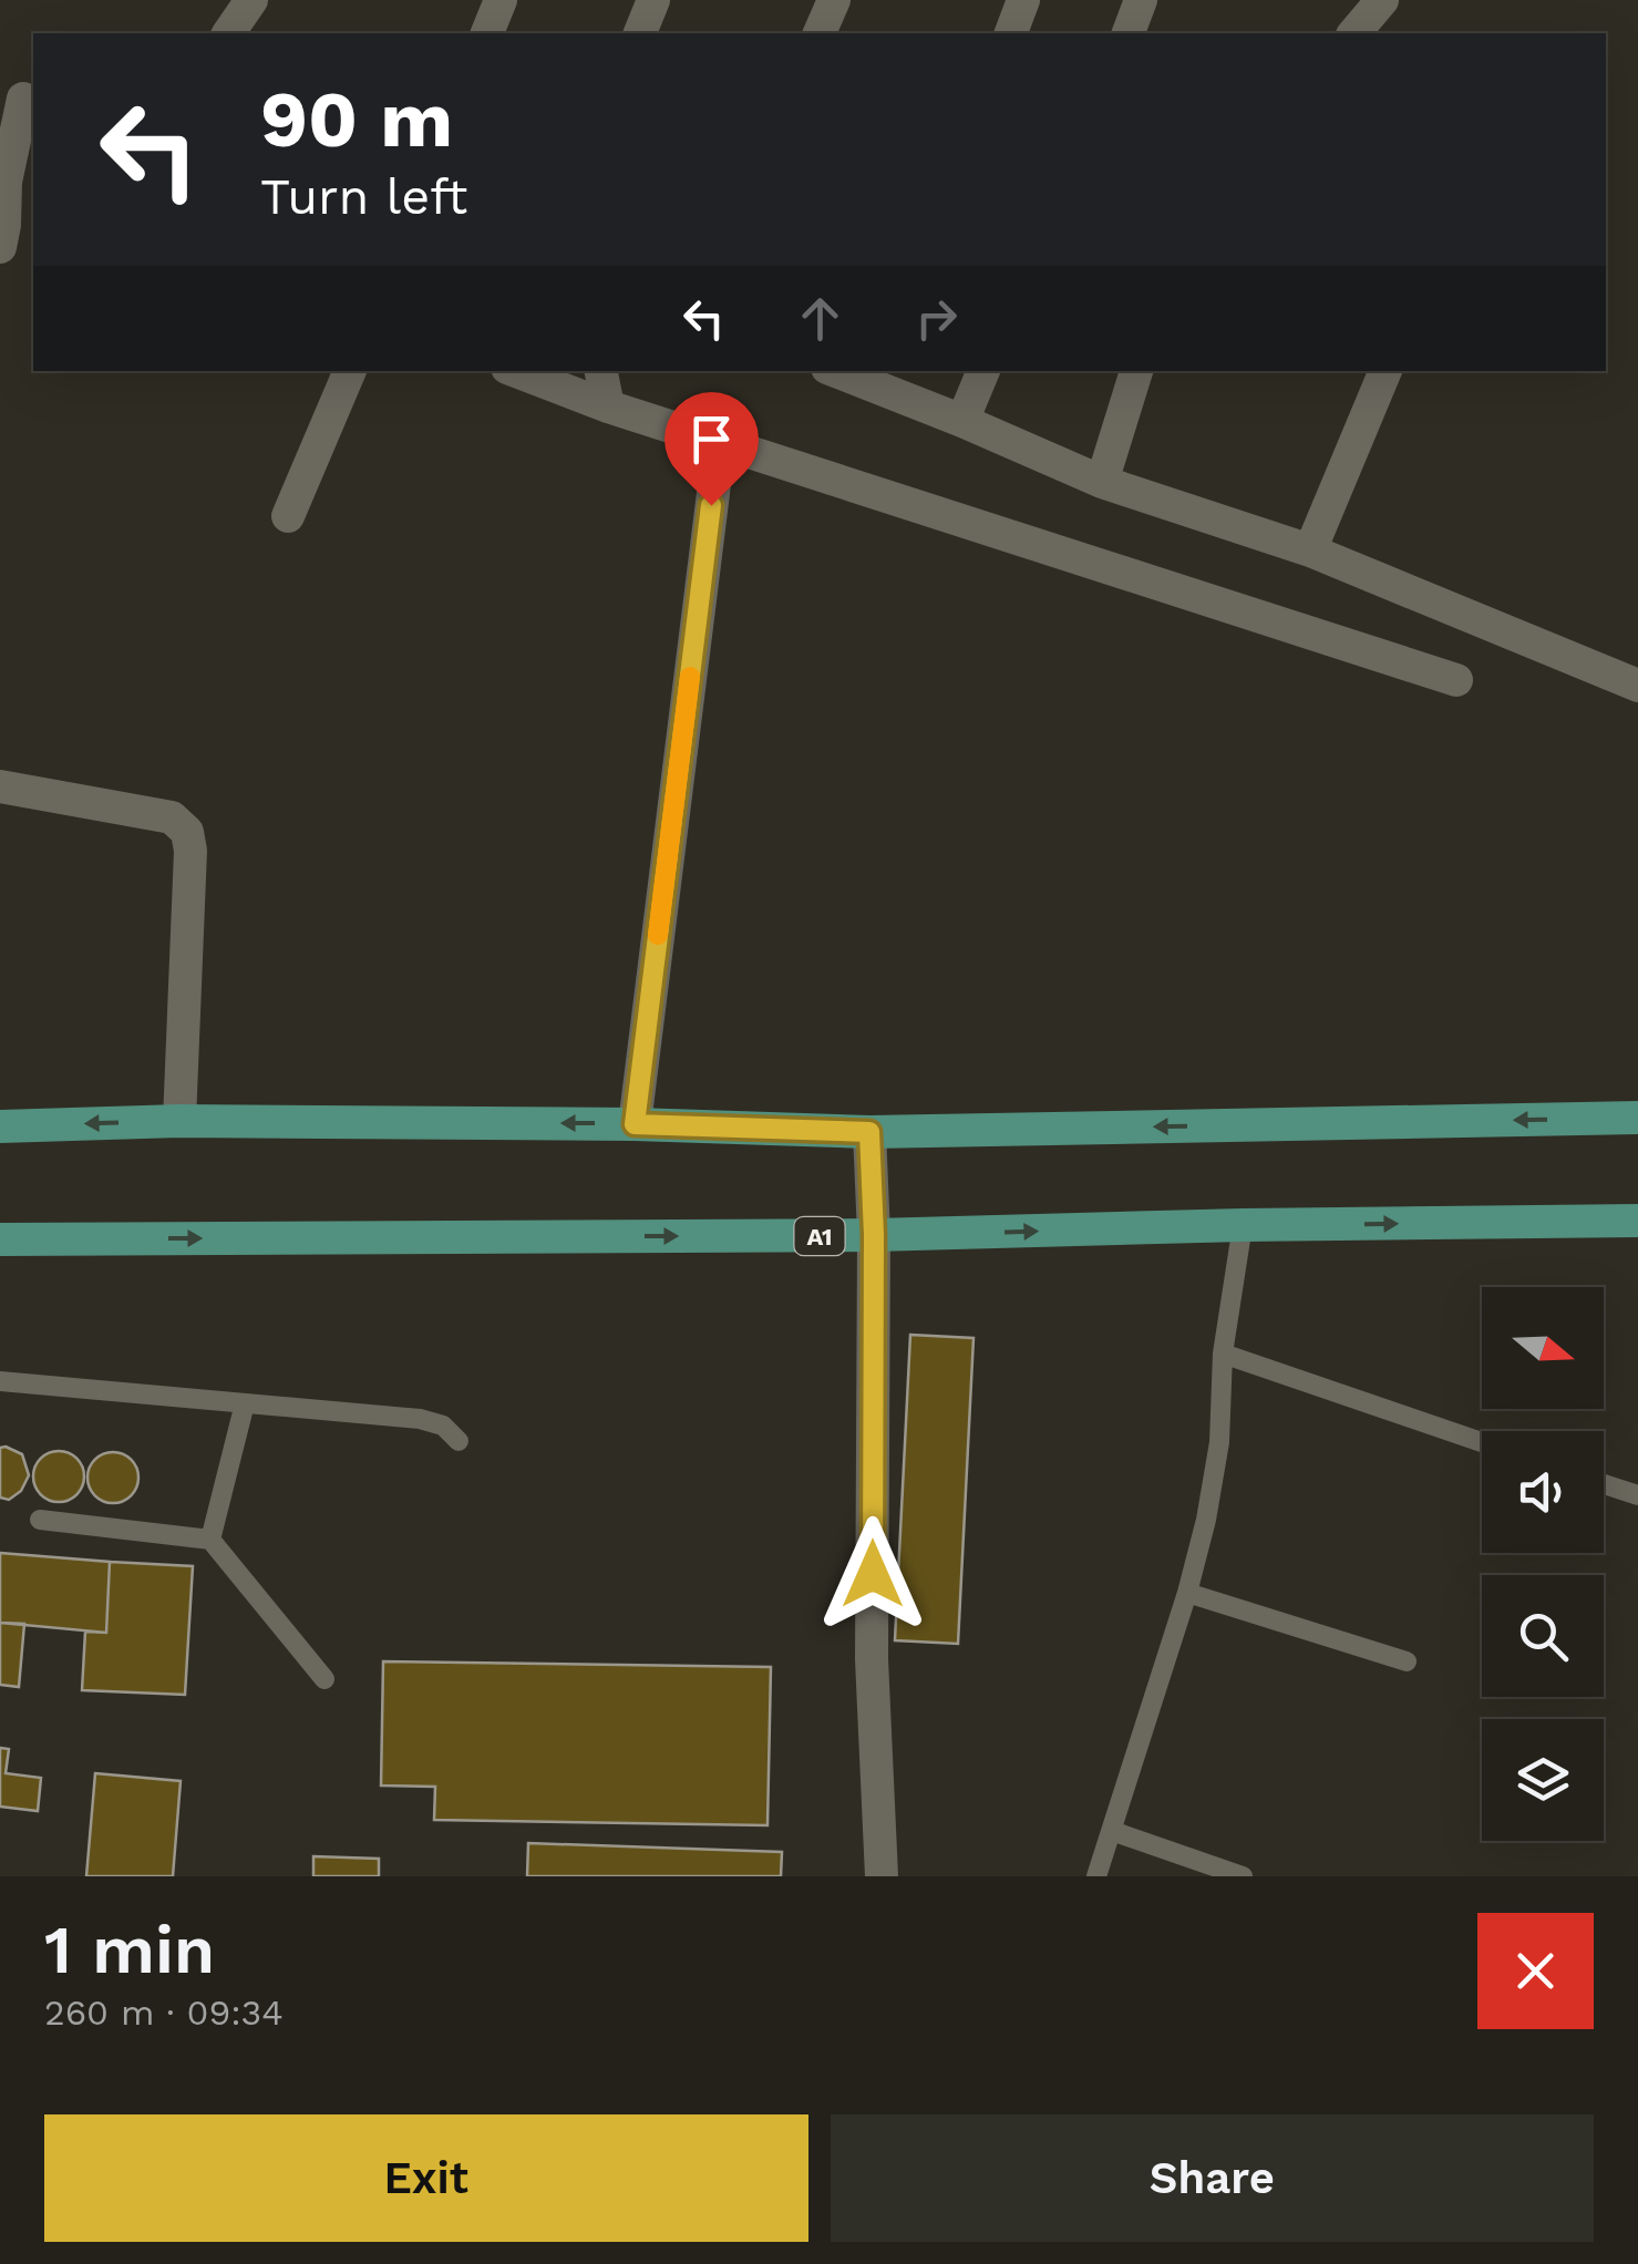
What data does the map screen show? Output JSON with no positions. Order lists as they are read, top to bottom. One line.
{"streets":{"main road":["A1"]},"north":"right","page":{"turn":["90 m","Turn left"],"heading":["1 min","260 m · 09:34"],"buttons":["Exit","Share"]}}
